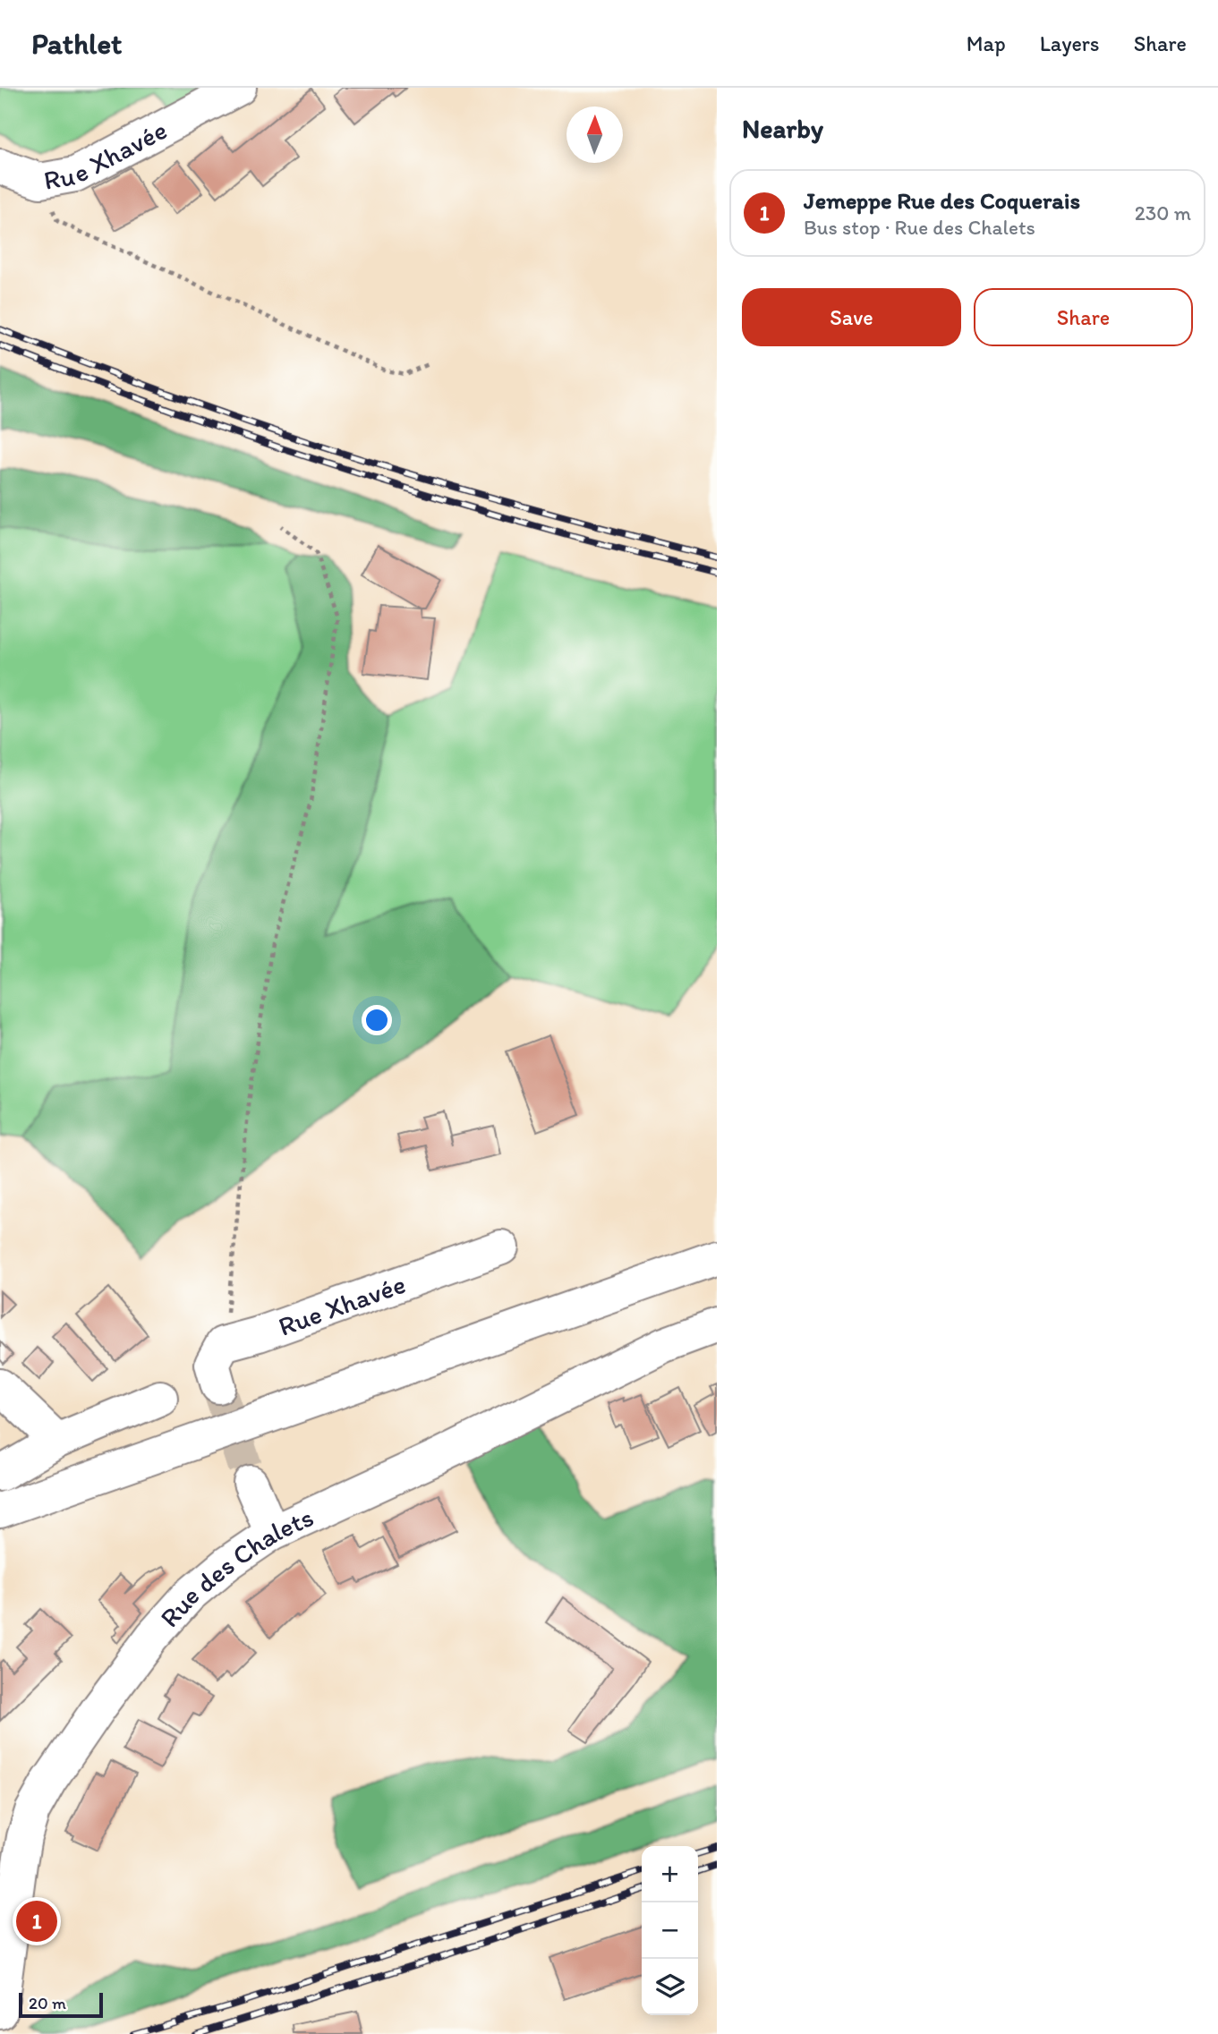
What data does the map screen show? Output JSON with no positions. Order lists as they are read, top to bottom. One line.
{"streets":{"street":["Rue Xhavée","Rue des Chalets"]},"scale_bar":"20 m","north":"top","page":{"header":"Pathlet","nav":["Map","Layers","Share"],"heading":"Nearby","list":[{"mark":"1","name":"Jemeppe Rue des Coquerais","note":"Bus stop · Rue des Chalets","value":"230 m"}],"buttons":["Save","Share"],"map_buttons":["+","−"],"pins":"1","scale":"20 m"}}
